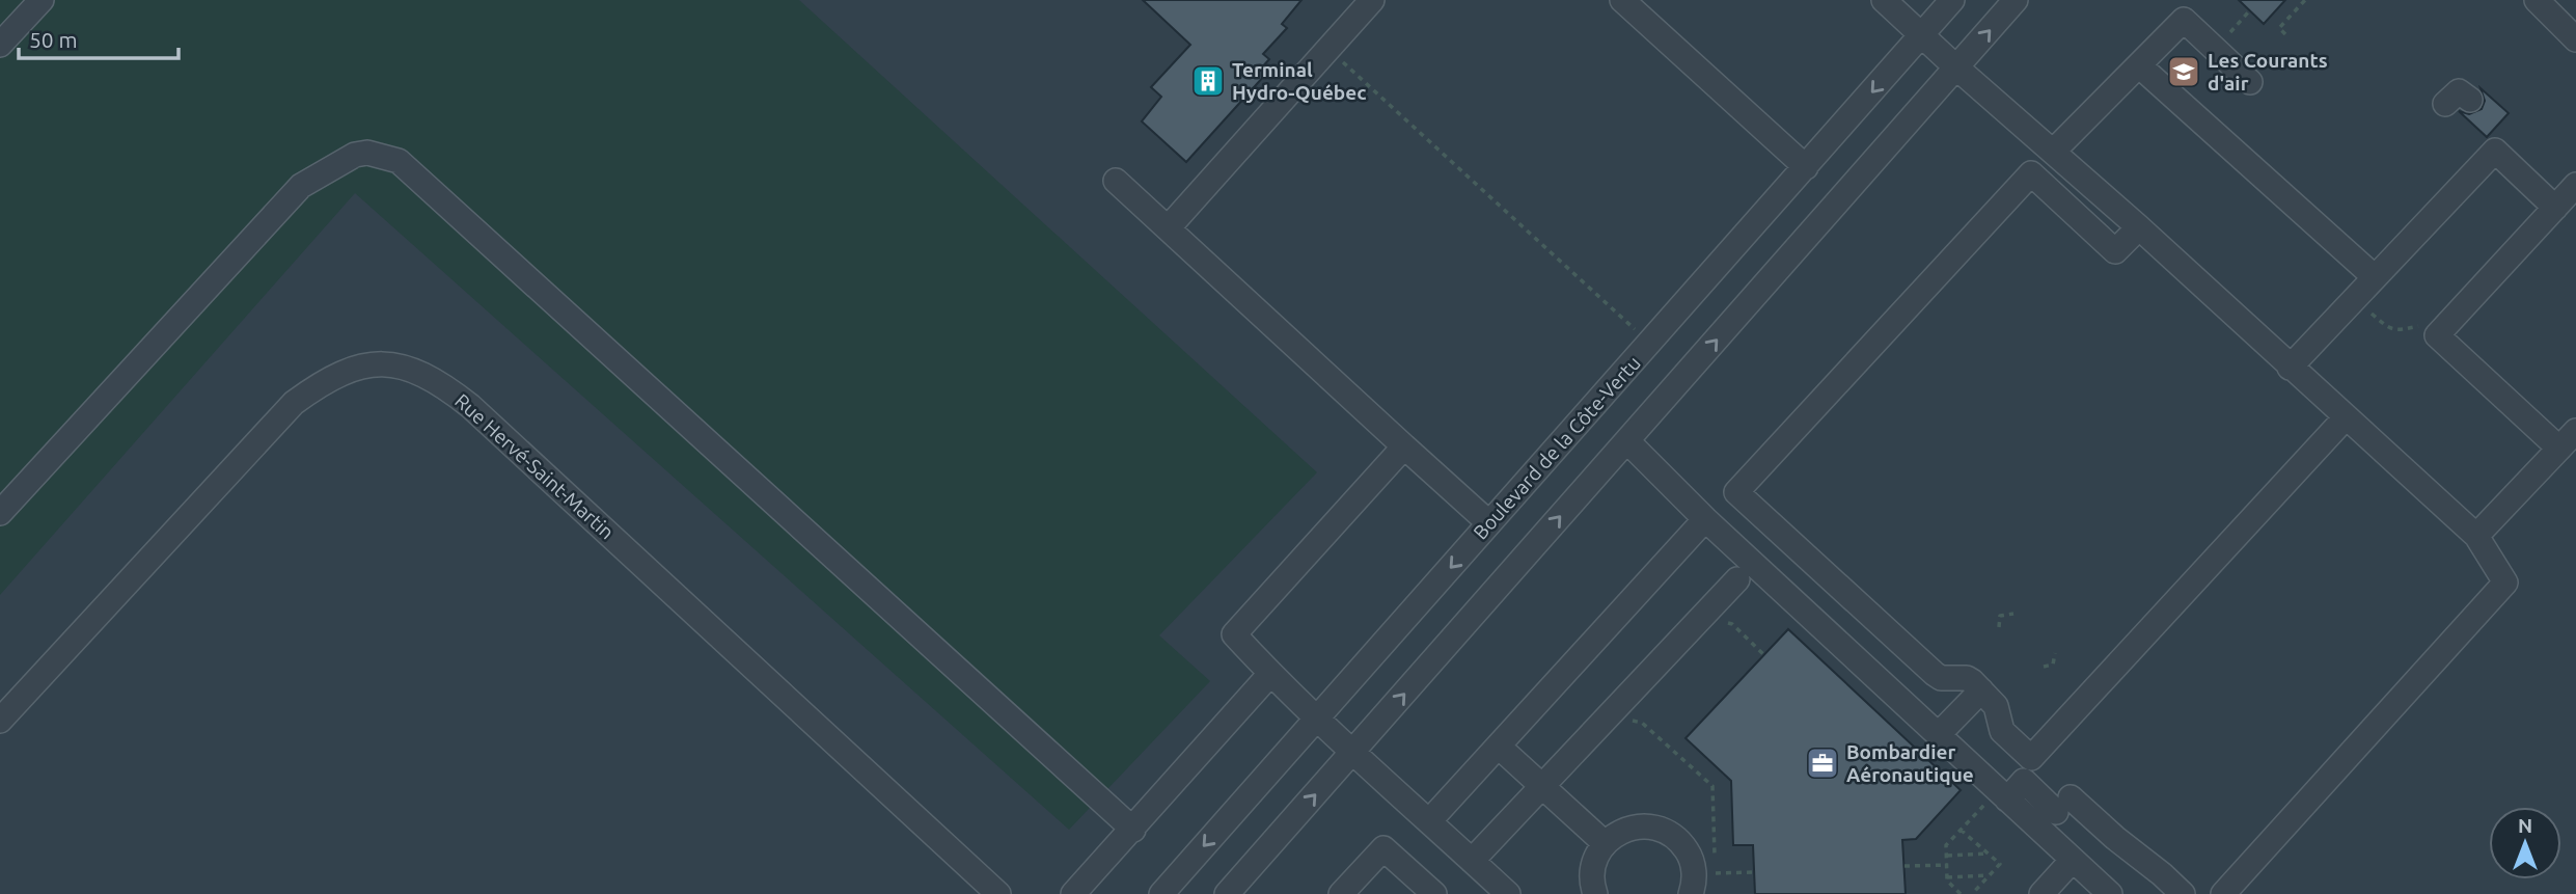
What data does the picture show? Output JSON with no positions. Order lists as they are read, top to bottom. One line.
{"streets":{"street":["Boulevard de la Côte-Vertu","Rue Hervé-Saint-Martin"]},"places":{"school or university":["Les Courants d'air"],"building":["Terminal Hydro-Québec"],"office":["Bombardier Aéronautique"]},"scale_bar":"50 m","north":"top"}
